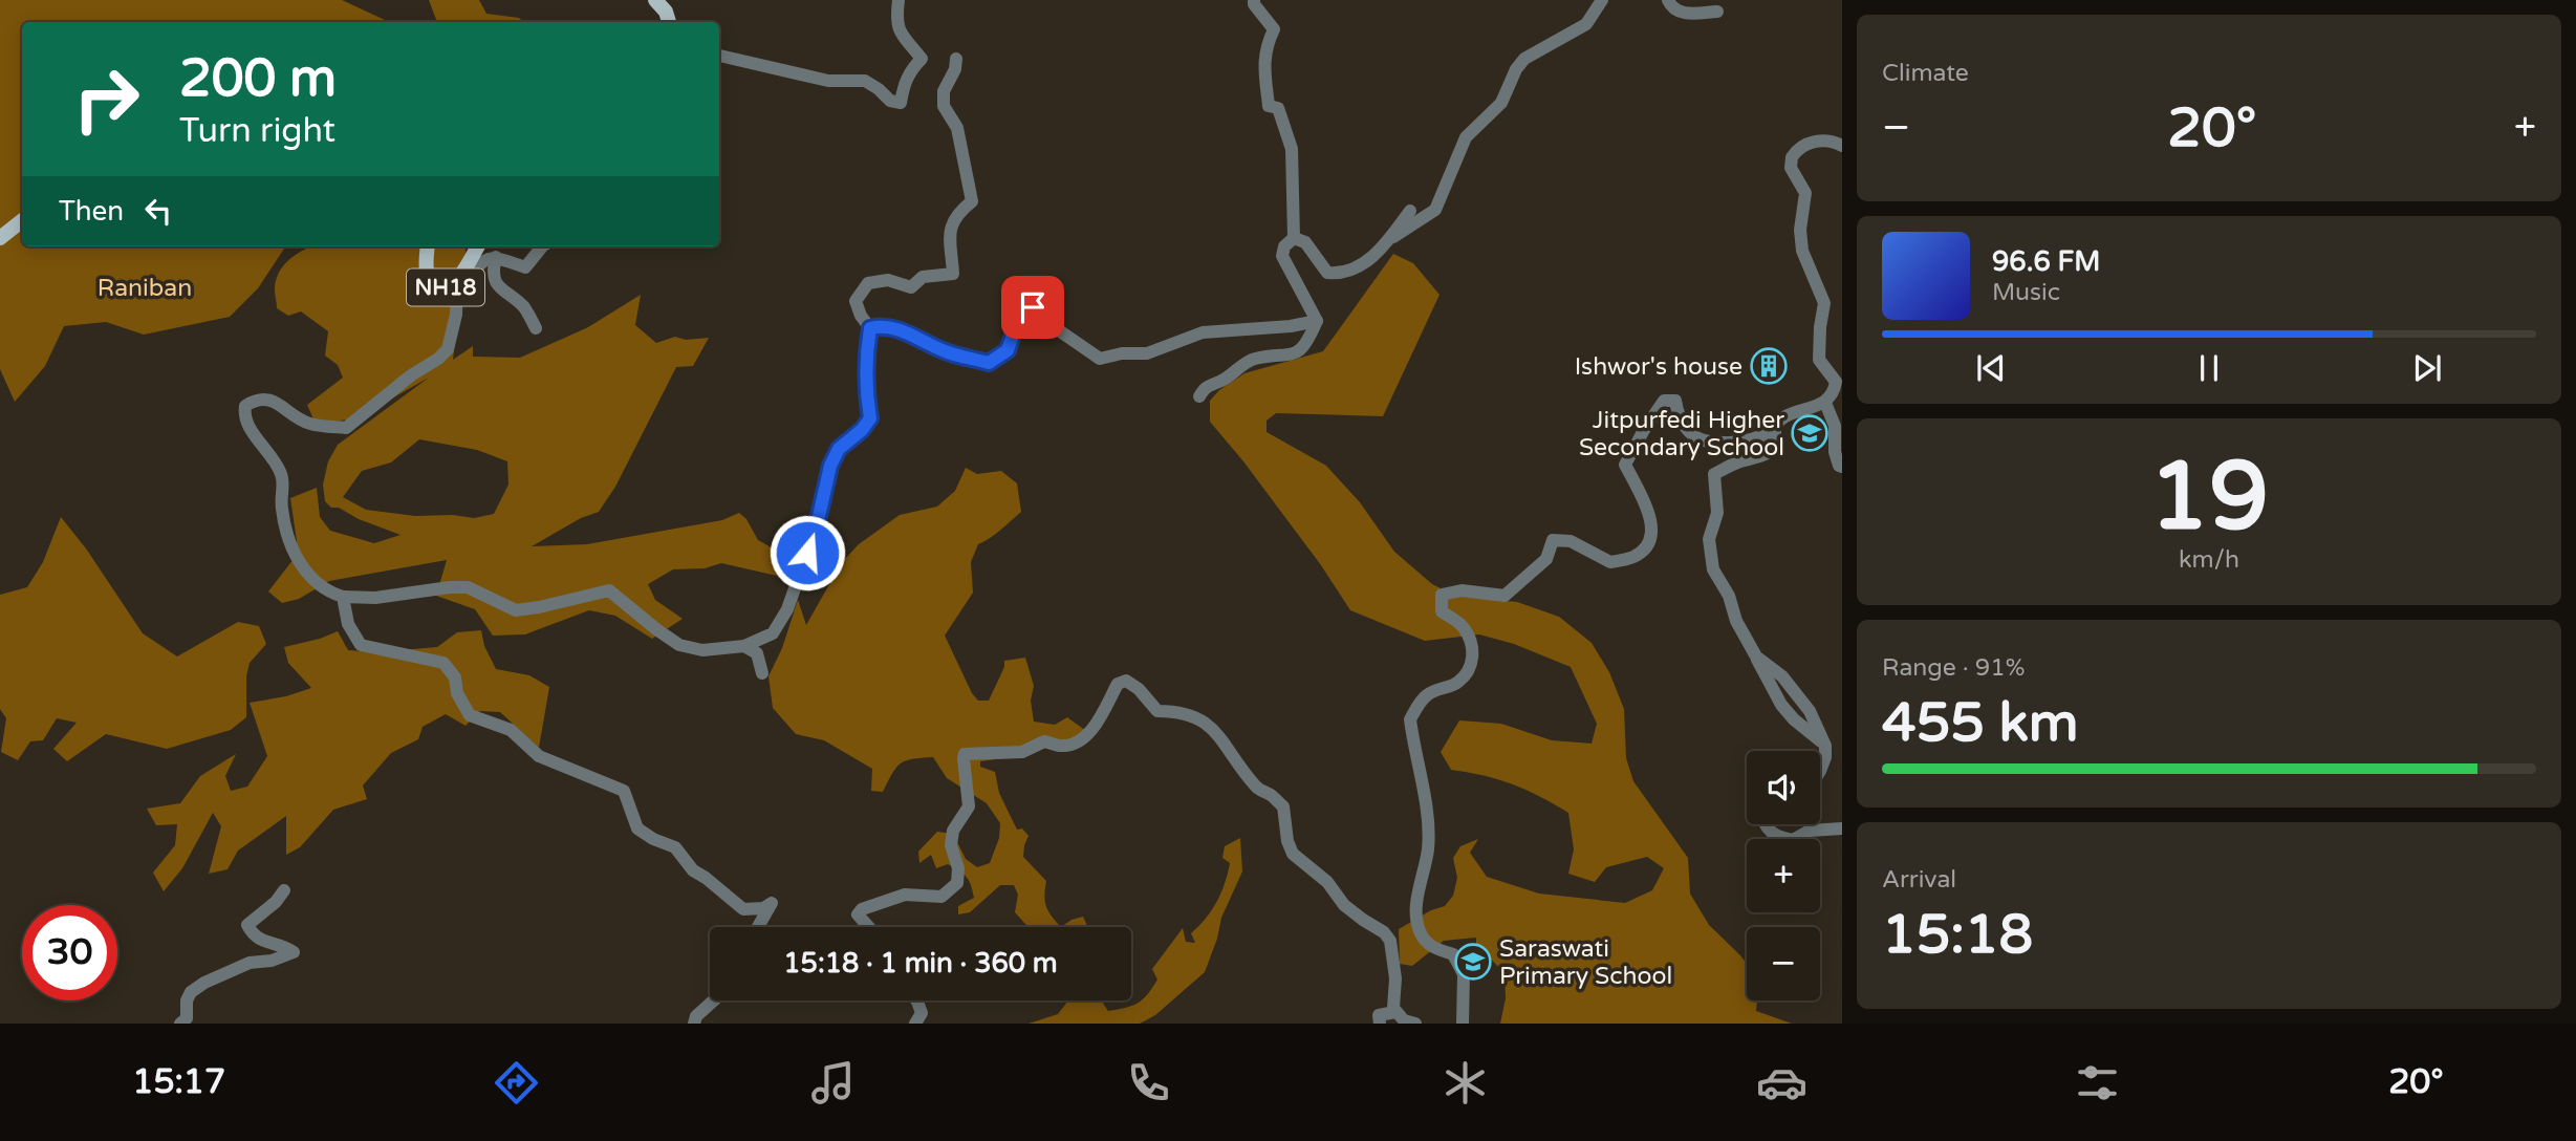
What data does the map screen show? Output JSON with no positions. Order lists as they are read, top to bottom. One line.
{"streets":{"main road":["NH18"]},"parks":["Raniban"],"places":{"building":["Ishwor's house"],"school or university":["Jitpurfedi Higher Secondary School","Saraswati Primary School"]},"page":{"tile":["Climate",["19","km/h"],["Range · 91%","455 km"],["Arrival","15:18"]],"turn":["200 m","Turn right"],"heat":["−","20°","+"],"then":"Then","song":["96.6 FM","Music"],"map_buttons":["+","−"],"limit":"30","trip":"15:18 · 1 min · 360 m","tabs":["15:17","20°"]}}
